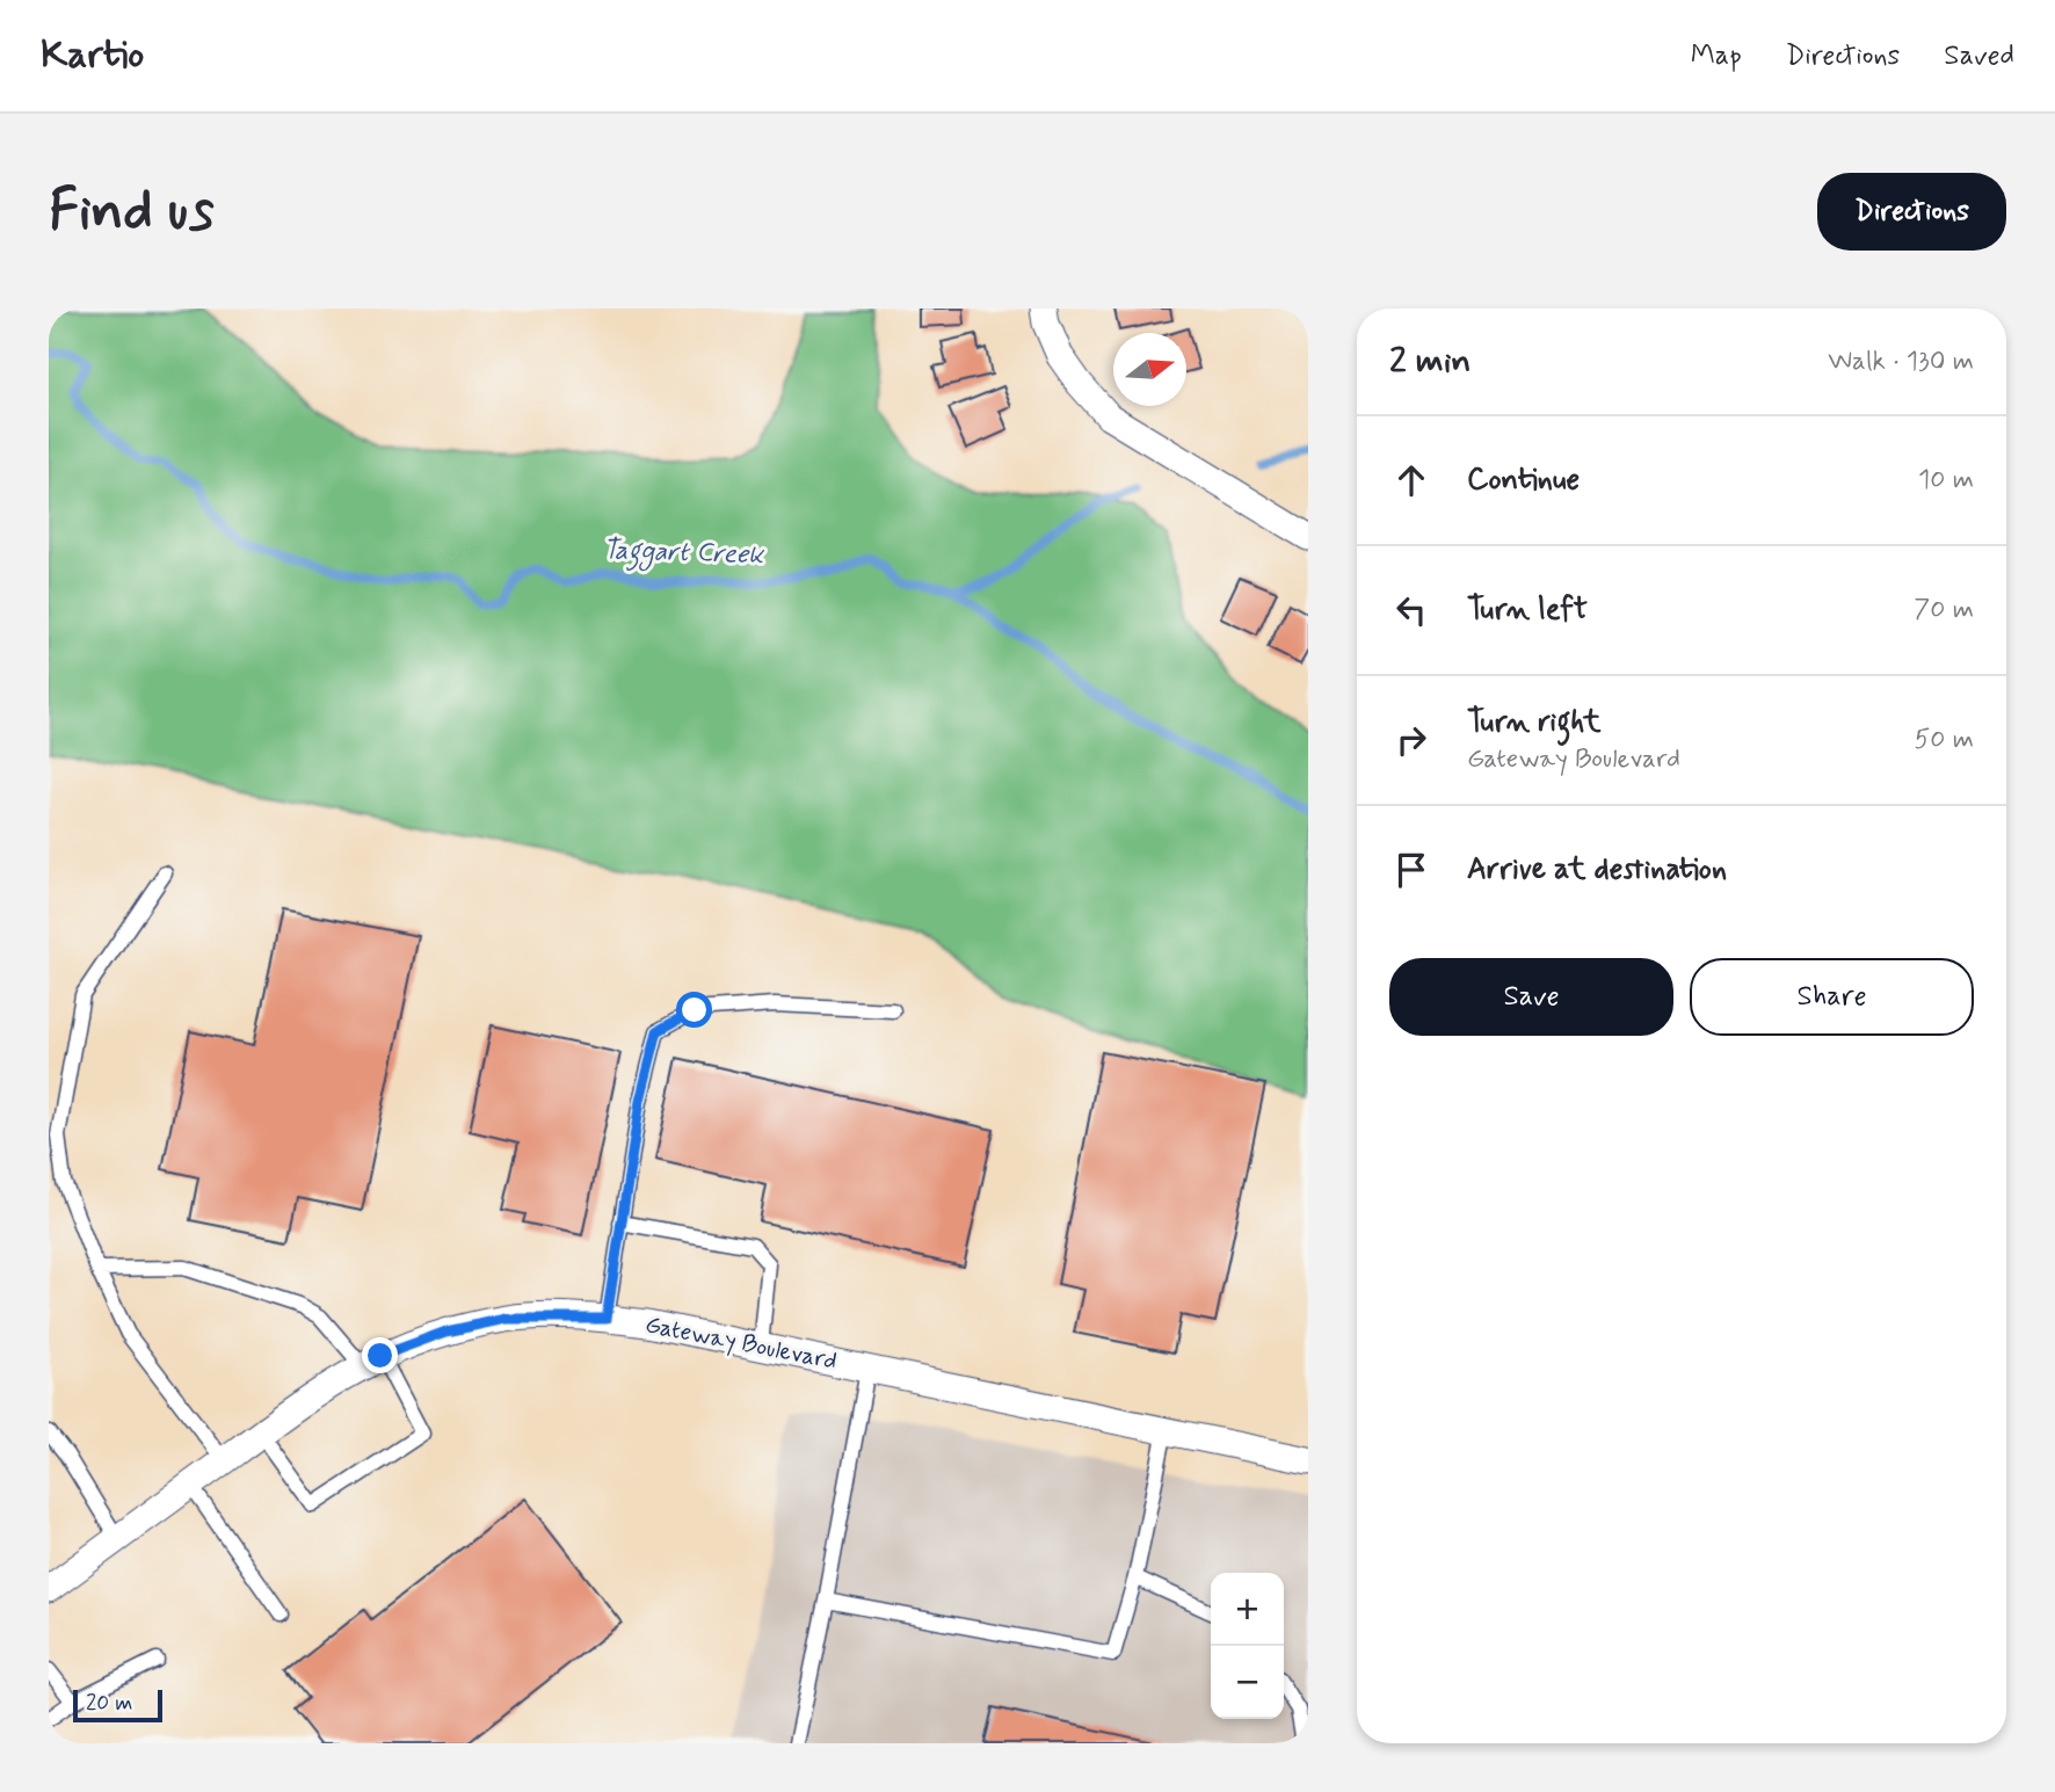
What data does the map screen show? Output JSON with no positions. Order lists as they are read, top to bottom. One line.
{"streets":{"street":["Gateway Boulevard"]},"water":["Taggart Creek"],"scale_bar":"20 m","north":"right","page":{"header":"Kartio","nav":["Map","Directions","Saved"],"buttons":["Directions",["Save","Share"]],"title":"Find us","heading":["2 min","Walk · 130 m"],"list":[["Continue","10 m"],["Turn left","70 m"],["Turn right","Gateway Boulevard","50 m"],"Arrive at destination"],"map_buttons":["+","−"],"scale":"20 m"}}
